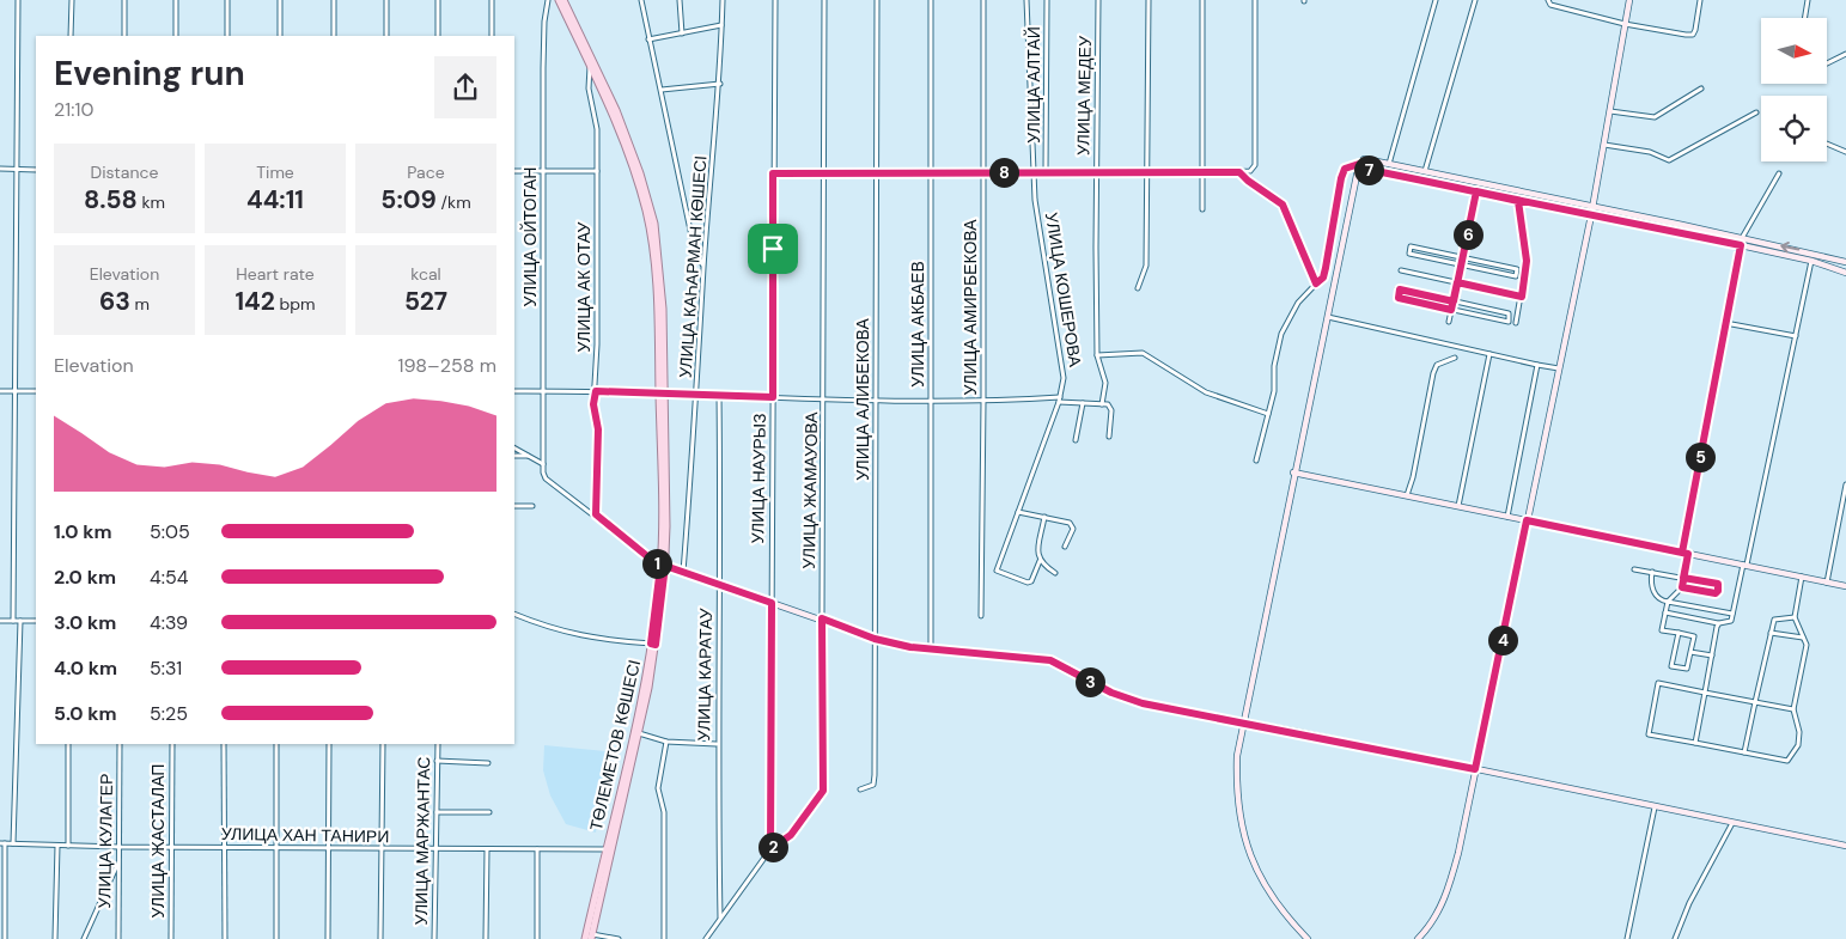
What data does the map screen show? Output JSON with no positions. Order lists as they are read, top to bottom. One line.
{"streets":{"main road":["ТӨЛЕМЕТОВ КӨШЕСІ"],"street":["УЛИЦА АЛТАЙ","УЛИЦА МЕДЕУ","УЛИЦА ОЙТОГАН","УЛИЦА КАҺАРМАН КӨШЕСІ","УЛИЦА АК ОТАУ","УЛИЦА КОШЕРОВА","УЛИЦА АМИРБЕКОВА","УЛИЦА АКБАЕВ","УЛИЦА АЛИБЕКОВА","УЛИЦА НАУРЫЗ","УЛИЦА ЖАМАУОВА","УЛИЦА КАРАТАУ","УЛИЦА ХАН ТАНИРИ","УЛИЦА КУЛАГЕР","УЛИЦА ЖАСТАЛАП","УЛИЦА МАРЖАНТАС"]},"crossings":[["УЛИЦА ОЙТОГАН","УЛИЦА АК ОТАУ"],["УЛИЦА АК ОТАУ","ТӨЛЕМЕТОВ КӨШЕСІ"],["УЛИЦА НАУРЫЗ","УЛИЦА ЖАМАУОВА"],["УЛИЦА ЖАМАУОВА","УЛИЦА КАРАТАУ"],["ТӨЛЕМЕТОВ КӨШЕСІ","УЛИЦА ХАН ТАНИРИ"],["УЛИЦА ХАН ТАНИРИ","УЛИЦА КУЛАГЕР"],["УЛИЦА ХАН ТАНИРИ","УЛИЦА ЖАСТАЛАП"],["УЛИЦА ХАН ТАНИРИ","УЛИЦА МАРЖАНТАС"]],"north":"right","page":{"heading":["Evening run","21:10"],"stats":[["Distance","8.58 km"],["Time","44:11"],["Pace","5:09 /km"],["Elevation","63 m"],["Heart rate","142 bpm"],["kcal","527"]],"pins":["7","8","6","5","1","4","3","2"],"chart":["Elevation","198–258 m"],"list":[{"name":"1.0 km","note":"5:05"},{"name":"2.0 km","note":"4:54"},{"name":"3.0 km","note":"4:39"},{"name":"4.0 km","note":"5:31"},{"name":"5.0 km","note":"5:25"}]}}
